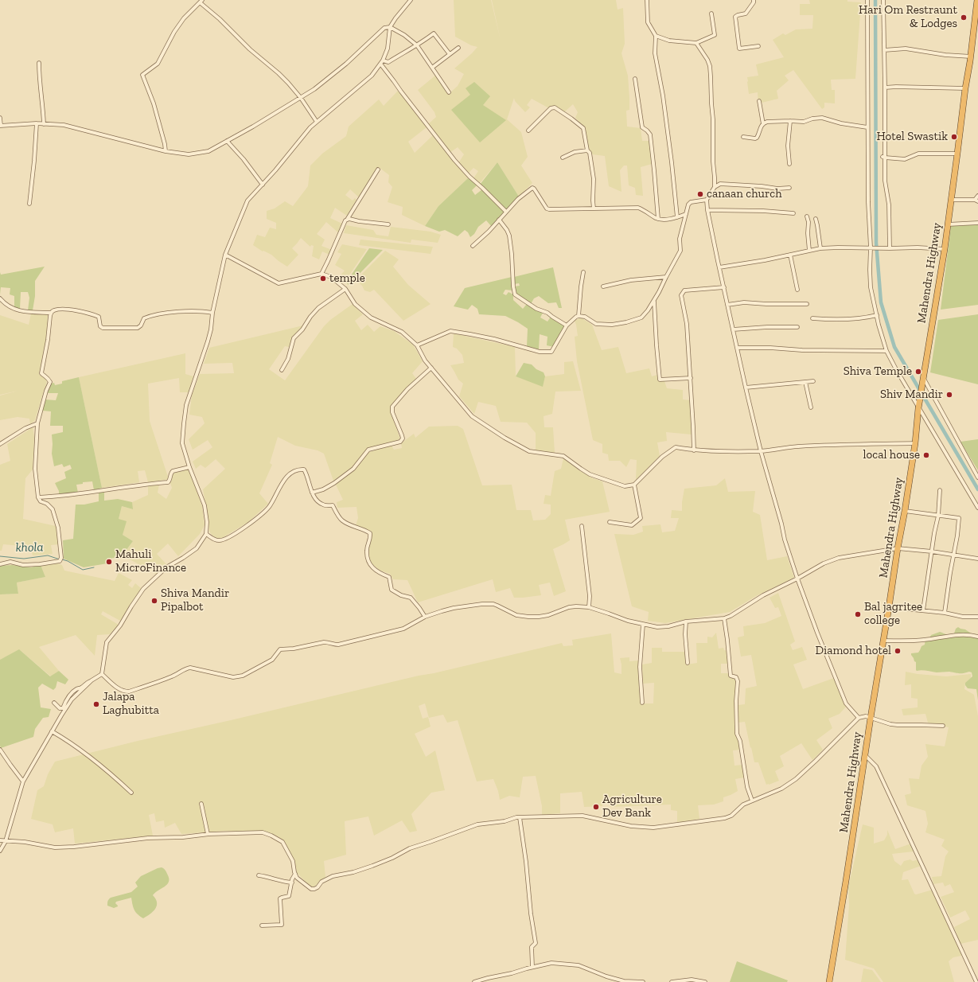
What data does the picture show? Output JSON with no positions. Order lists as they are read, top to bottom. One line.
{"streets":{"highway":["Mahendra Highway"]},"water":["khola"],"places":["Hari Om Restraunt & Lodges","Hotel Swastik","canaan church","temple","Shiva Temple","Shiv Mandir","local house","Mahuli MicroFinance","Shiva Mandir Pipalbot","Bal jagritee college","Diamond hotel","Jalapa Laghubitta","Agriculture Dev Bank"]}
